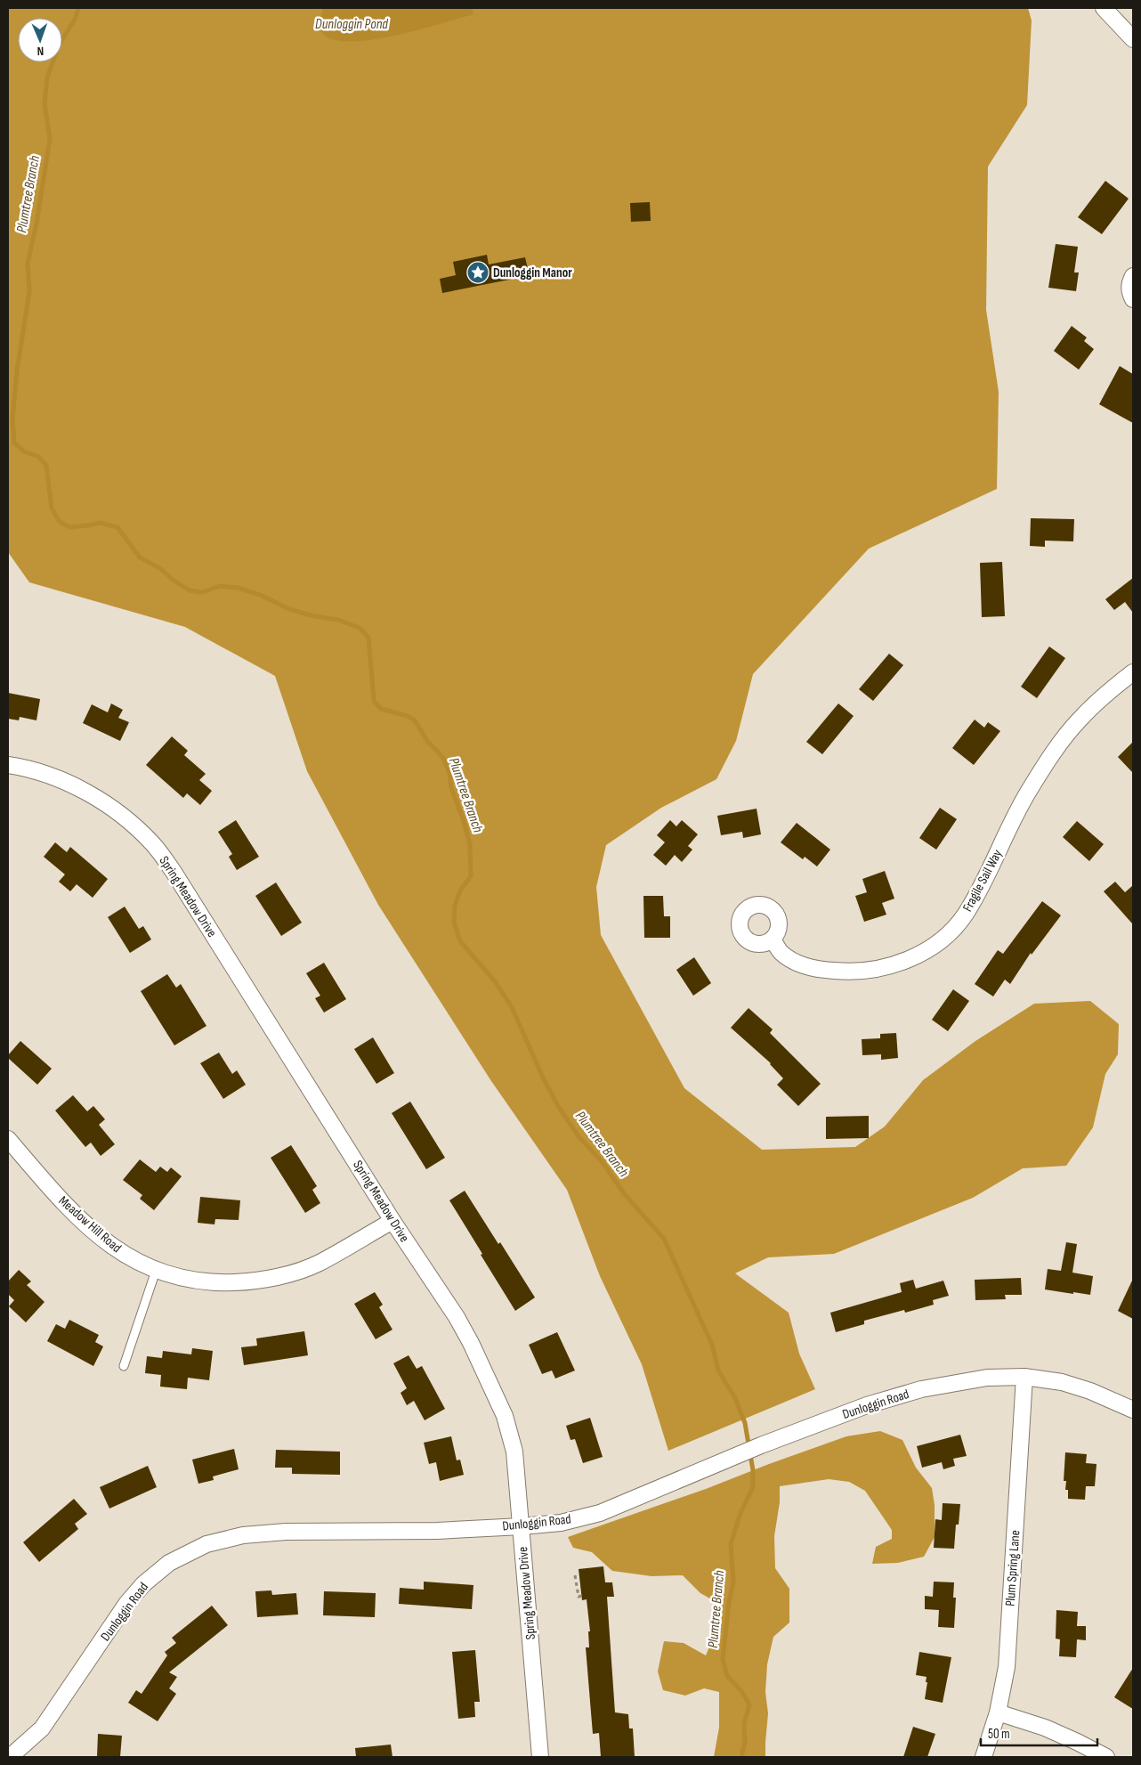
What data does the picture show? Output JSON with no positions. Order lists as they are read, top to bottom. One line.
{"streets":{"street":["Fragile Sail Way","Spring Meadow Drive","Meadow Hill Road","Dunloggin Road","Plum Spring Lane"]},"crossings":[["Spring Meadow Drive","Meadow Hill Road"],["Spring Meadow Drive","Dunloggin Road"],["Dunloggin Road","Plum Spring Lane"]],"water":["Dunloggin Pond","Plumtree Branch"],"places":{"place":["Dunloggin Manor"]},"scale_bar":"50 m","north":"bottom"}
